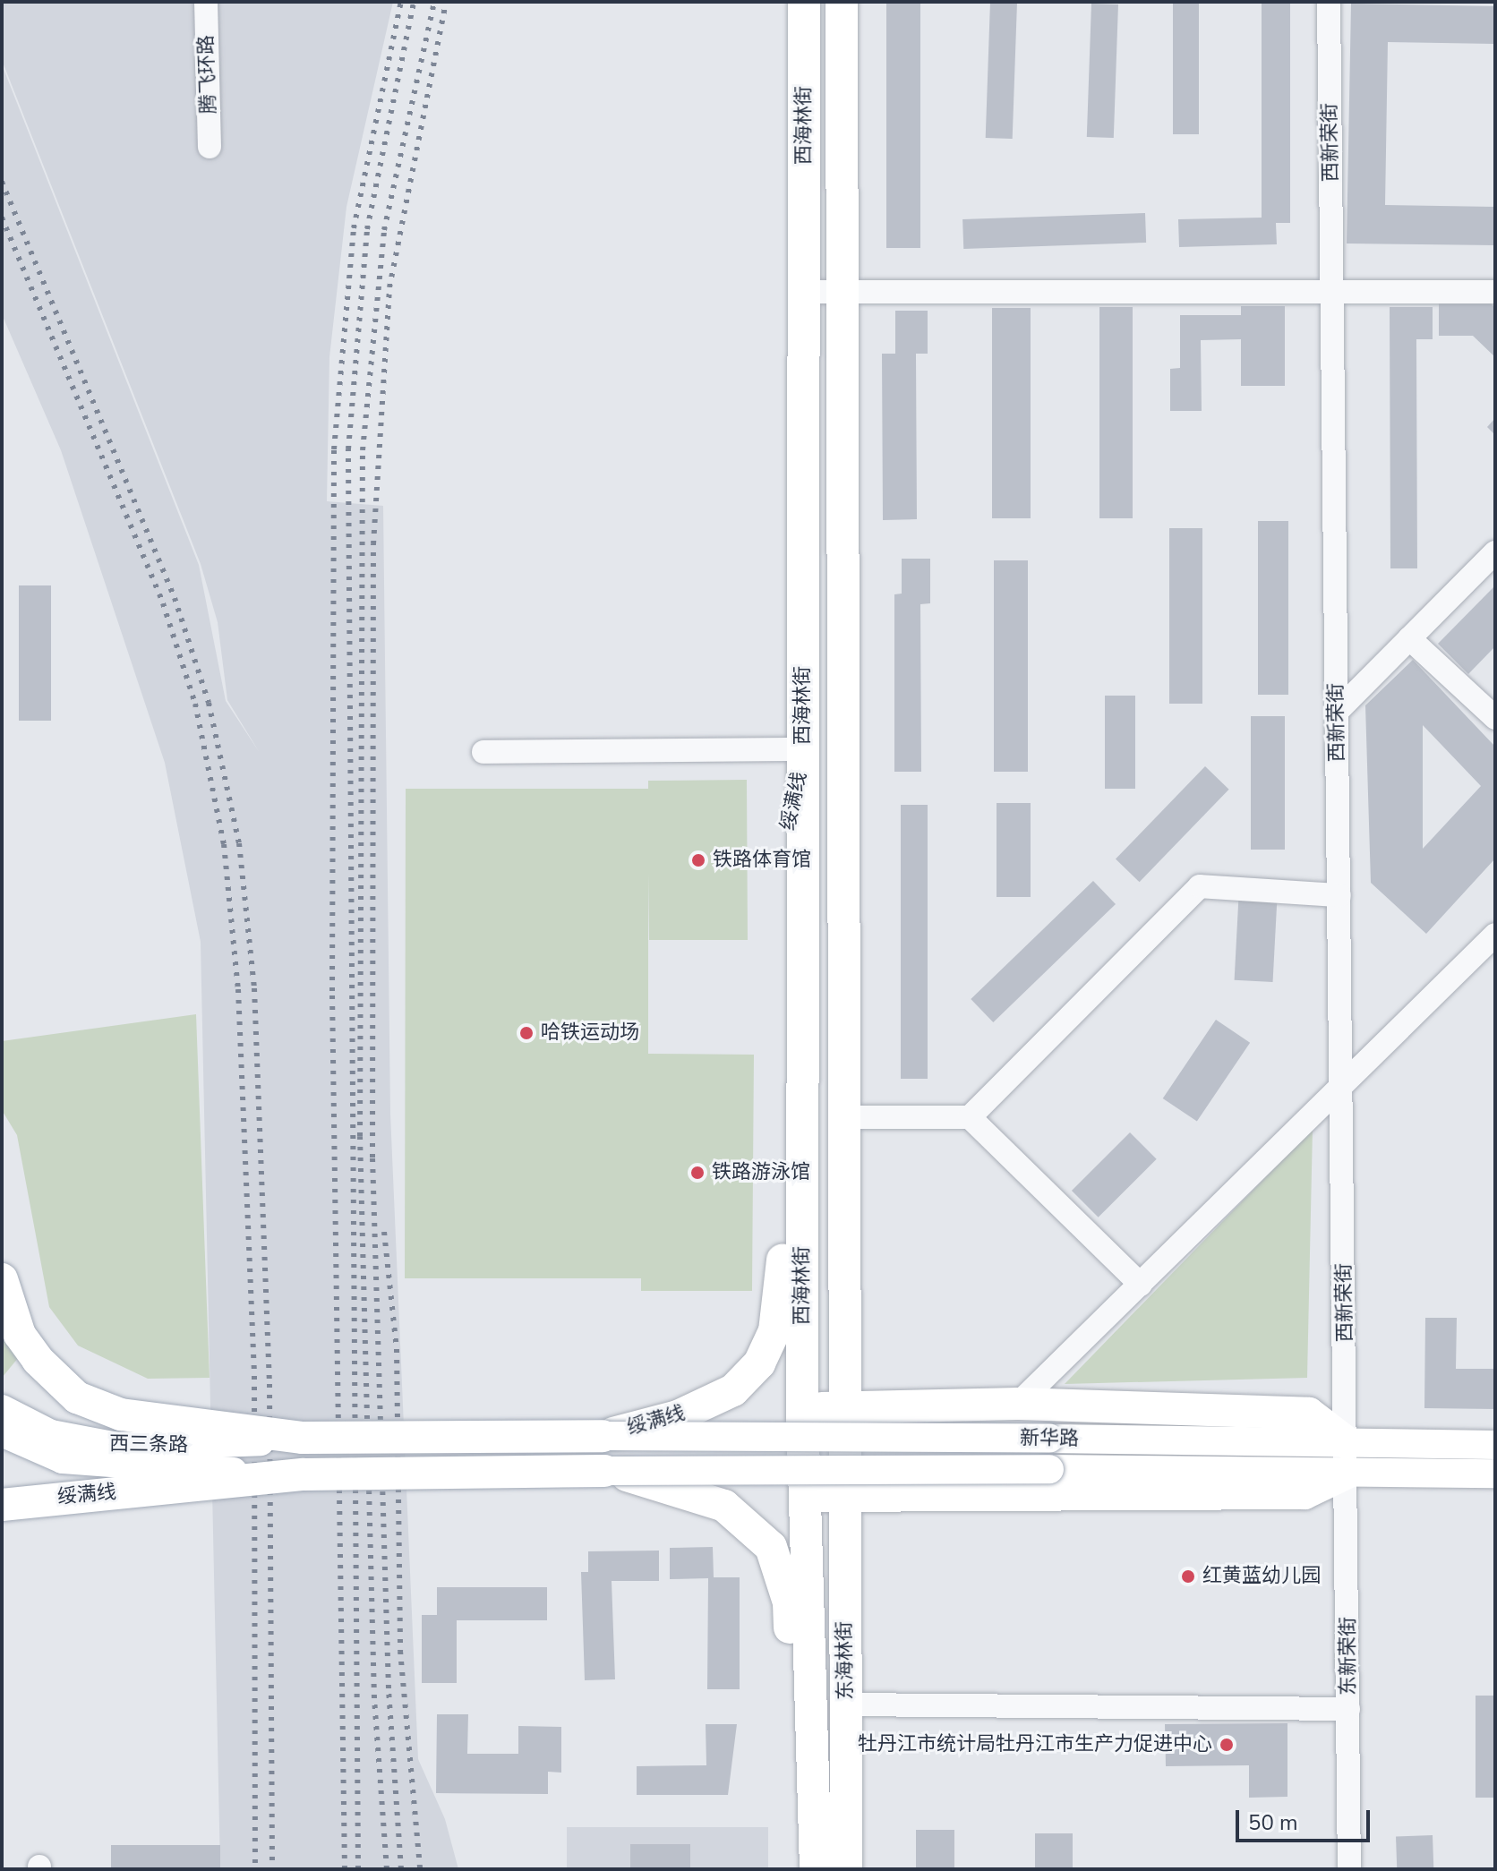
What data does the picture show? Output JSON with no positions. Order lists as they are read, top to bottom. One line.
{"streets":{"highway":["西海林街","绥满线","东海林街"],"main road":["新华路","西三条路"],"street":["腾飞环路","西新荣街","东新荣街"]},"crossings":[["西海林街","绥满线"],["西海林街","东海林街"],["西新荣街","新华路"],["西新荣街","东新荣街"],["绥满线","新华路"],["绥满线","西三条路"],["新华路","东新荣街"]],"places":["铁路体育馆","哈铁运动场","铁路游泳馆","红黄蓝幼儿园","牡丹江市统计局牡丹江市生产力促进中心"],"scale_bar":"50 m"}
